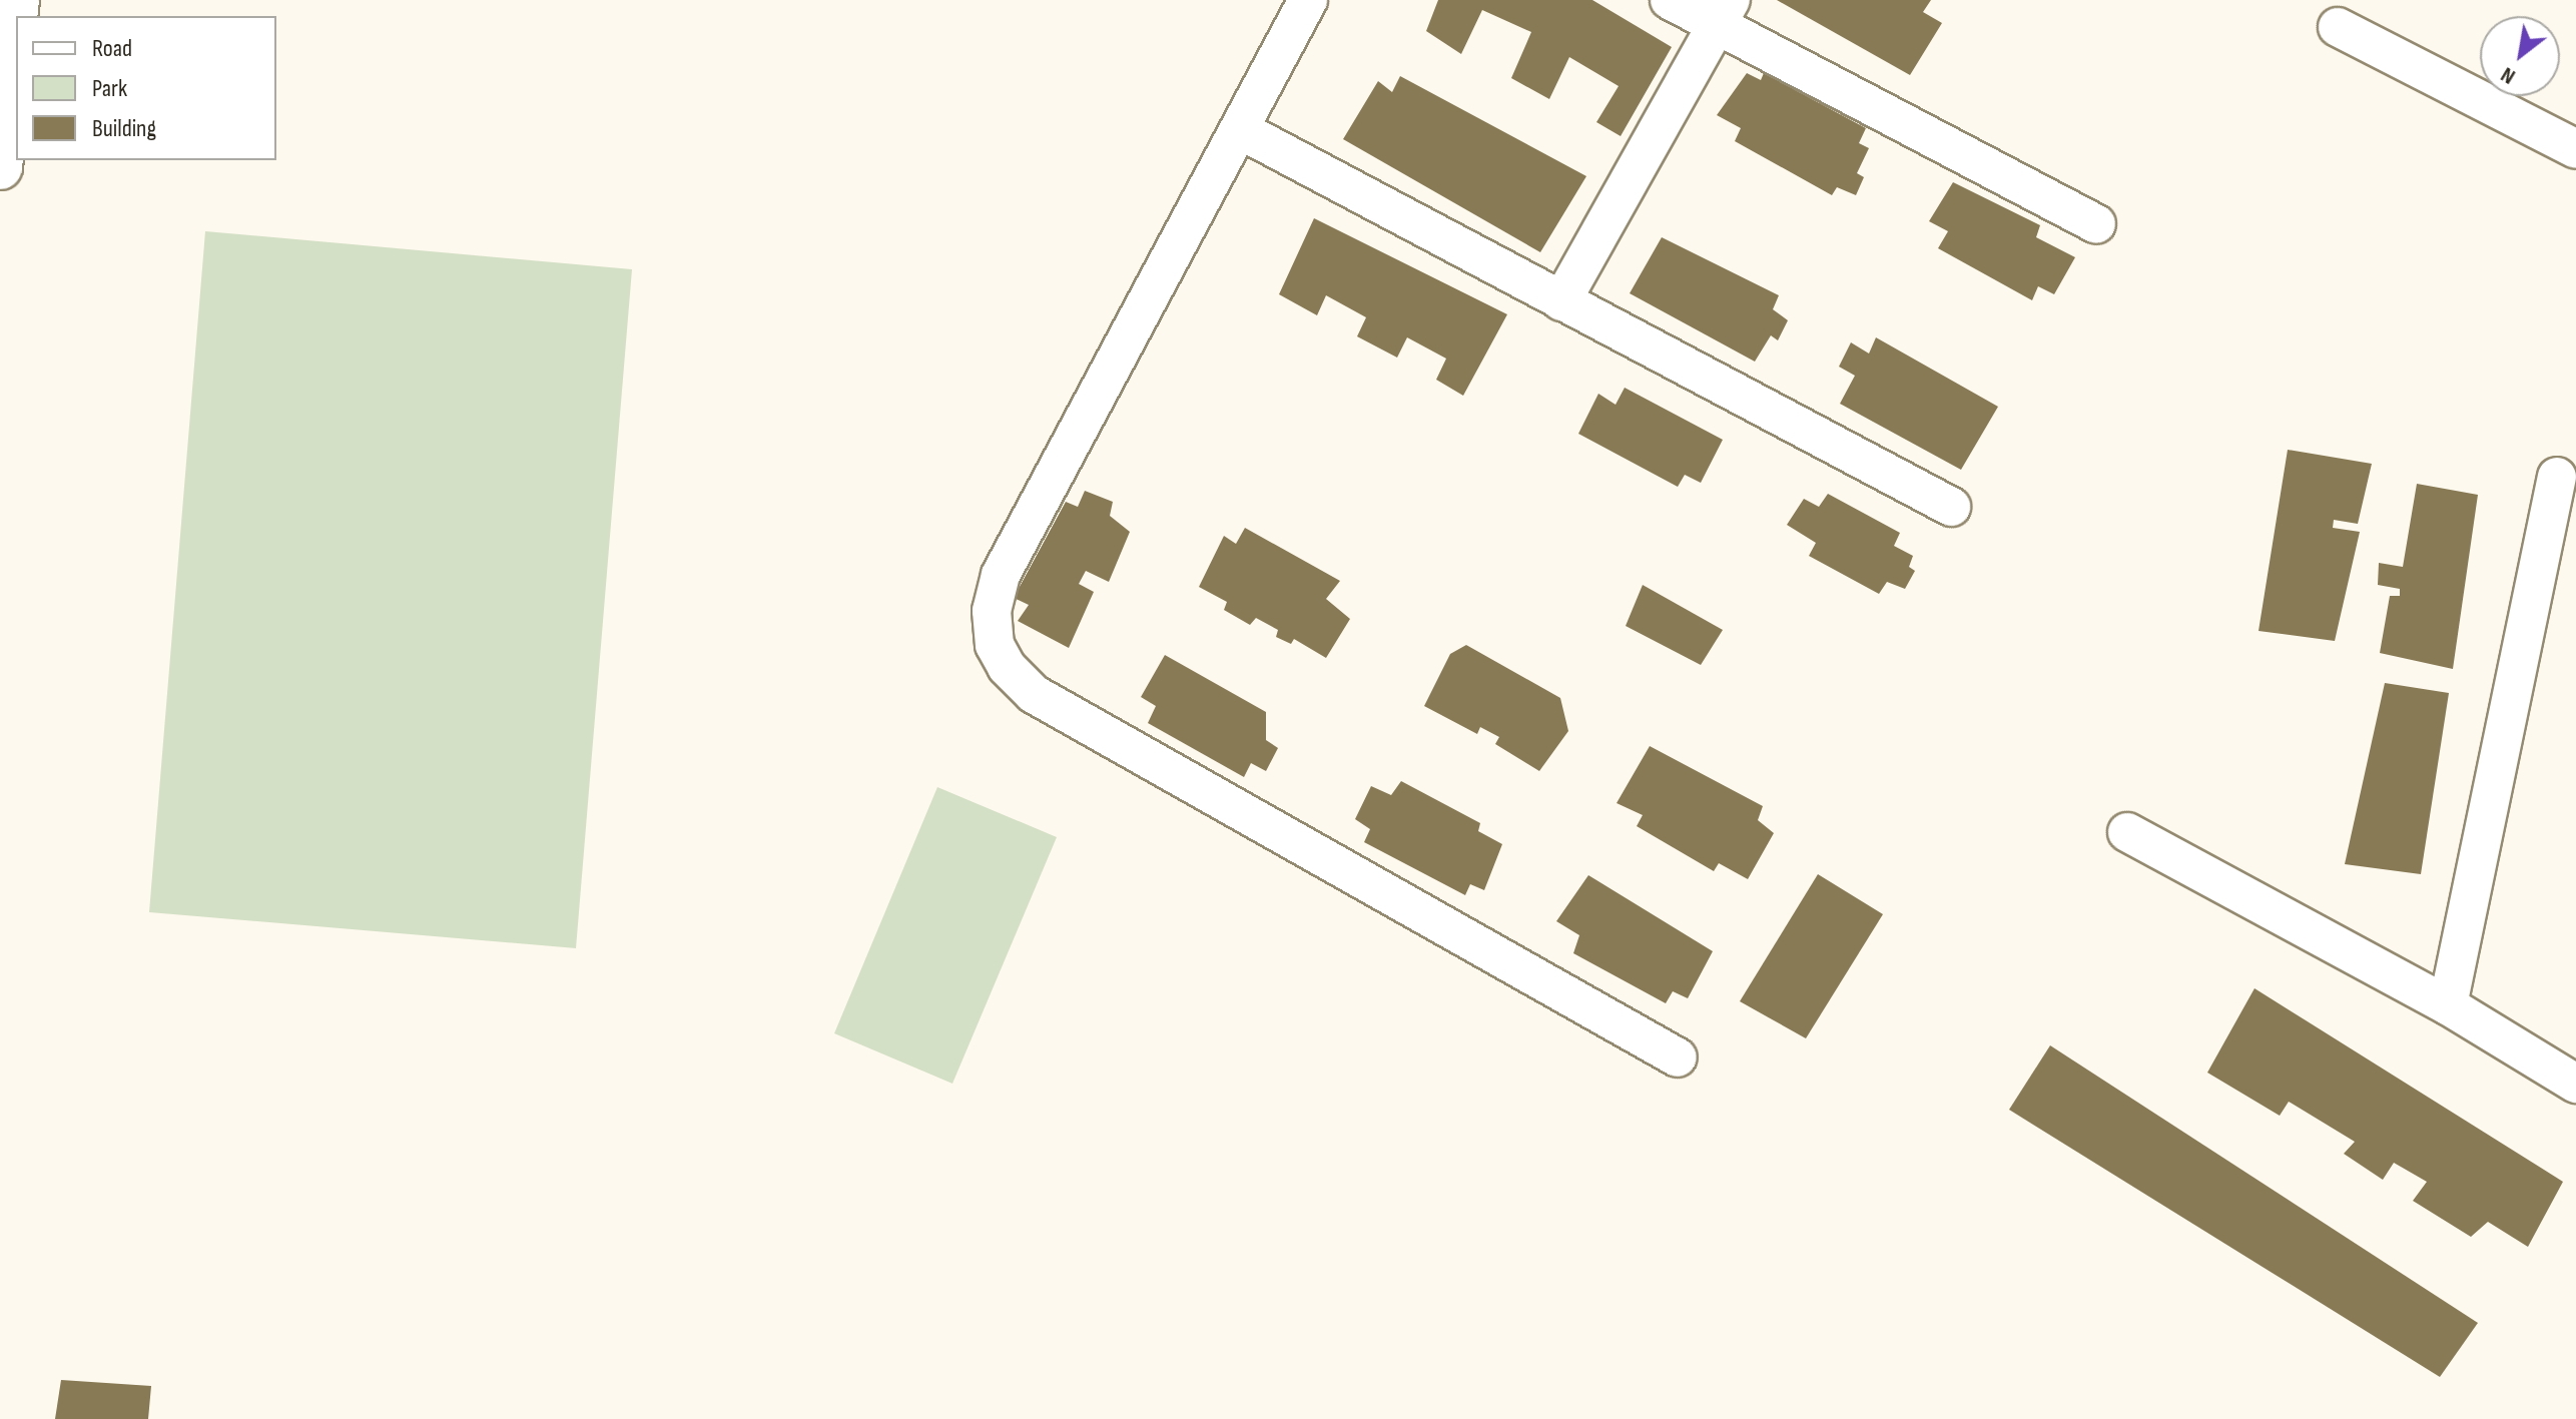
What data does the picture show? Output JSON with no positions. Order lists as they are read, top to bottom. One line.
{"legend":["Road","Park","Building"],"north":"bottom left"}
